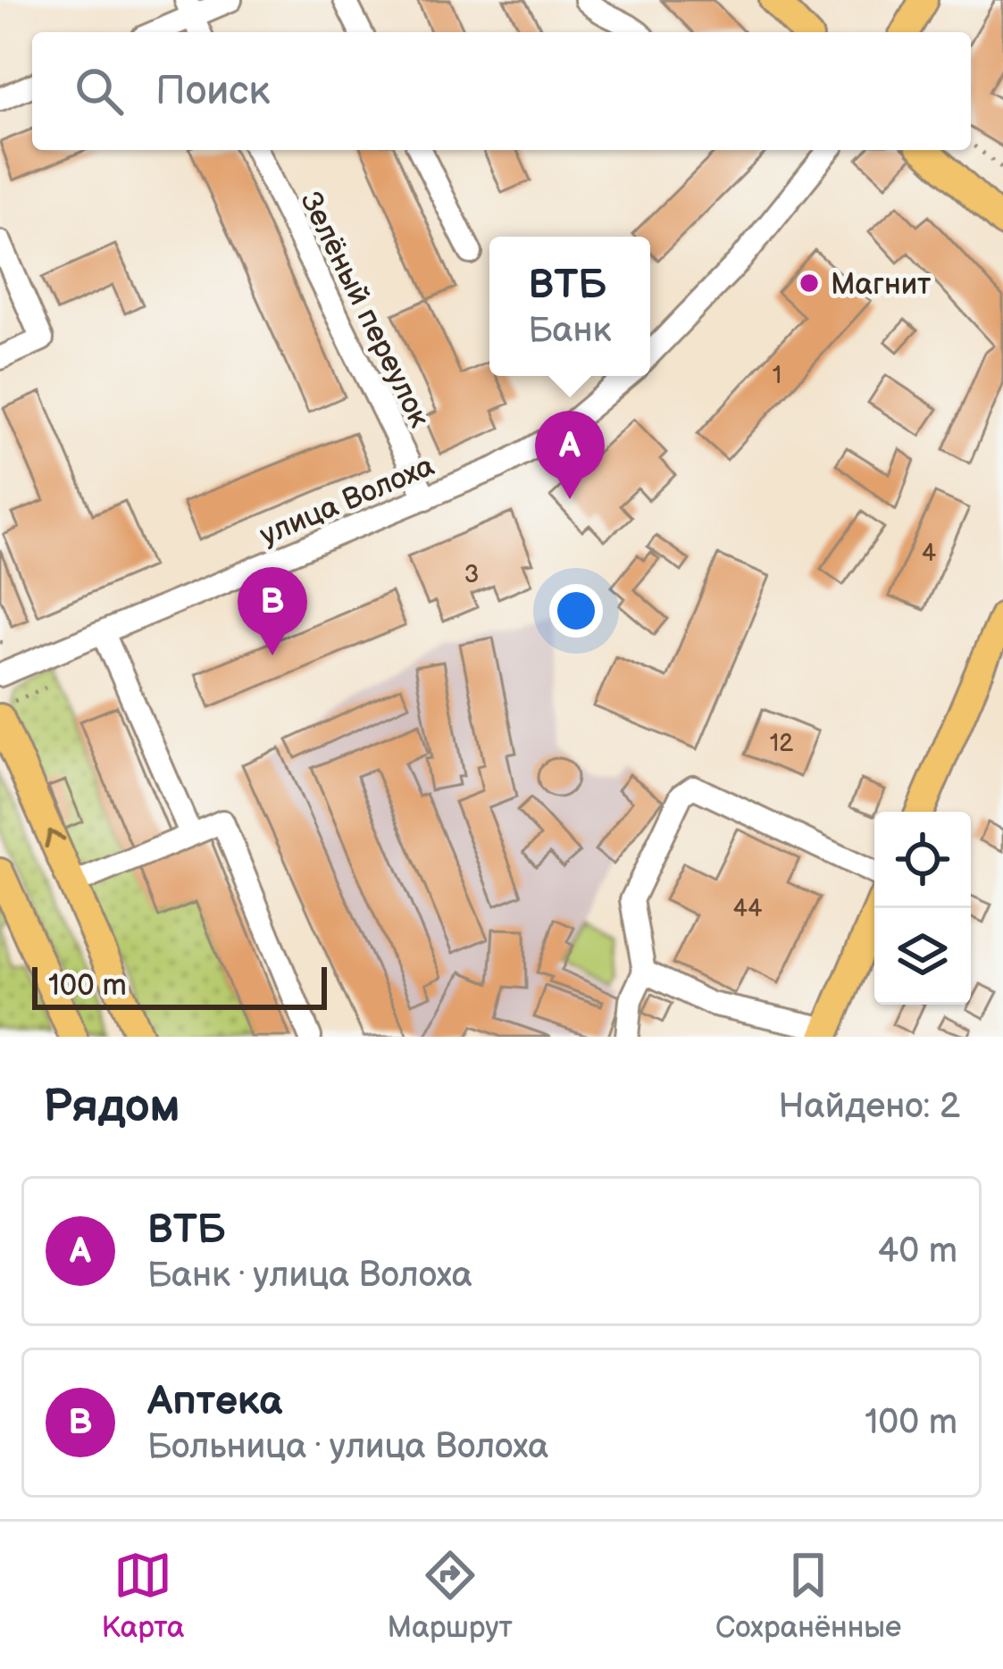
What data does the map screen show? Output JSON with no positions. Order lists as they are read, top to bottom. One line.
{"streets":{"street":["Зелёный переулок","улица Волоха"]},"crossings":[["Зелёный переулок","улица Волоха"]],"places":["Магнит"],"house_numbers":["1","4","3","12","44"],"scale_bar":"100 m","page":{"search":"Поиск","popup":["ВТБ","Банк"],"pins":["A","B"],"scale":"100 m","heading":["Рядом","Найдено: 2"],"list":[{"mark":"A","name":"ВТБ","note":"Банк · улица Волоха","value":"40 m"},{"mark":"B","name":"Аптека","note":"Больница · улица Волоха","value":"100 m"}],"nav":["Карта","Маршрут","Сохранённые"]}}
